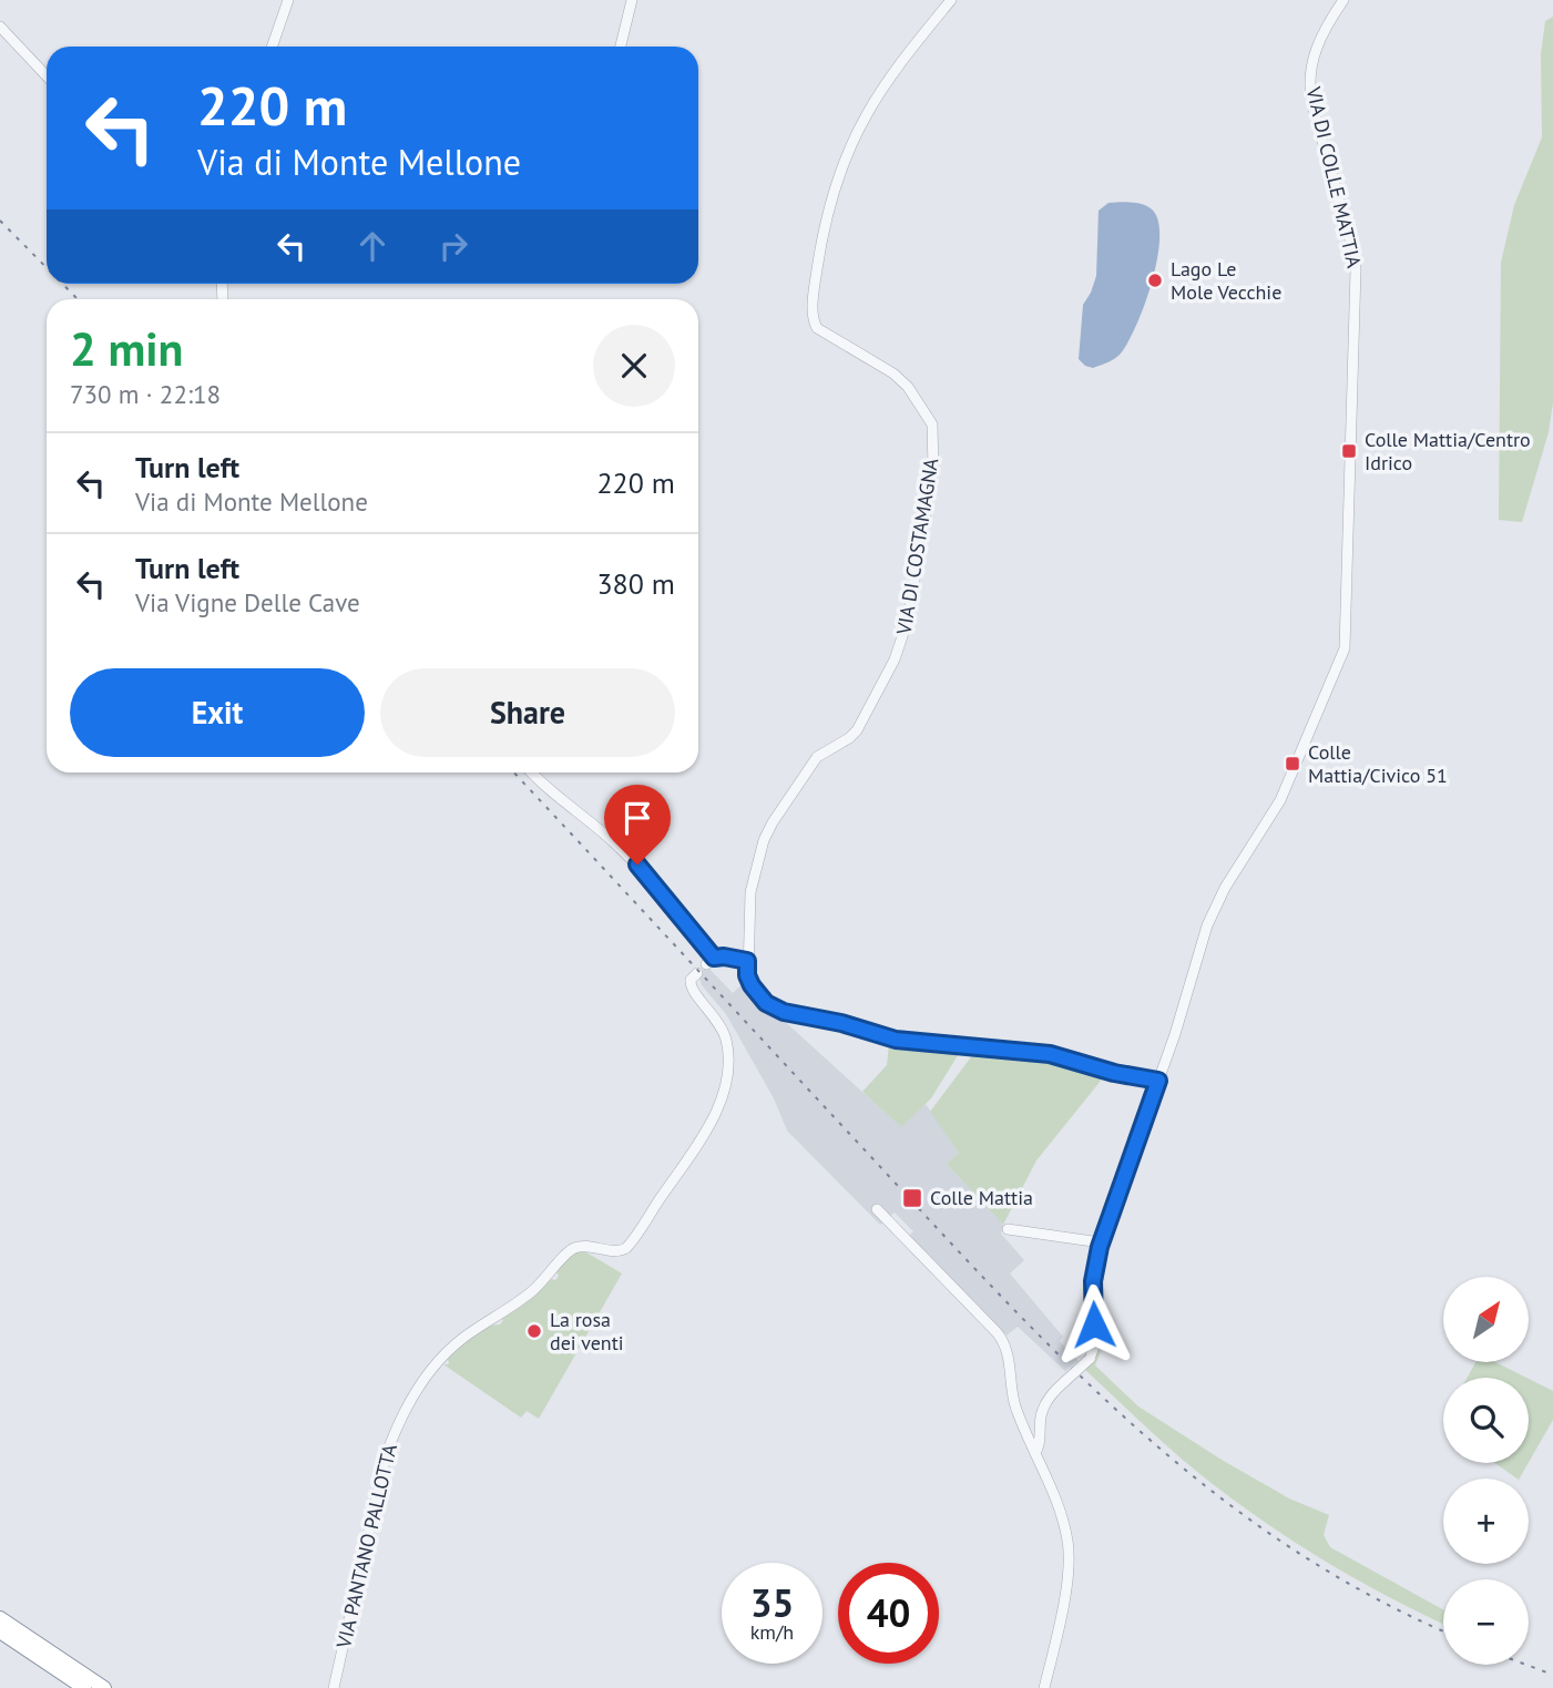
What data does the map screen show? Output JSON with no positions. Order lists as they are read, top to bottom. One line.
{"streets":{"street":["VIA DI COLLE MATTIA","VIA DI COSTAMAGNA","VIA PANTANO PALLOTTA"]},"places":{"other":["Lago Le Mole Vecchie","La rosa dei venti"],"transit":["Colle Mattia/Centro Idrico","Colle Mattia/Civico 51","Colle Mattia"]},"north":"top right","page":{"turn":["220 m","Via di Monte Mellone"],"heading":["2 min","730 m · 22:18"],"list":[{"name":"Turn left","note":"Via di Monte Mellone","value":"220 m"},{"name":"Turn left","note":"Via Vigne Delle Cave","value":"380 m"}],"buttons":["Exit","Share"],"map_buttons":["+","−"],"speed":"35 km/h","limit":"40"}}
